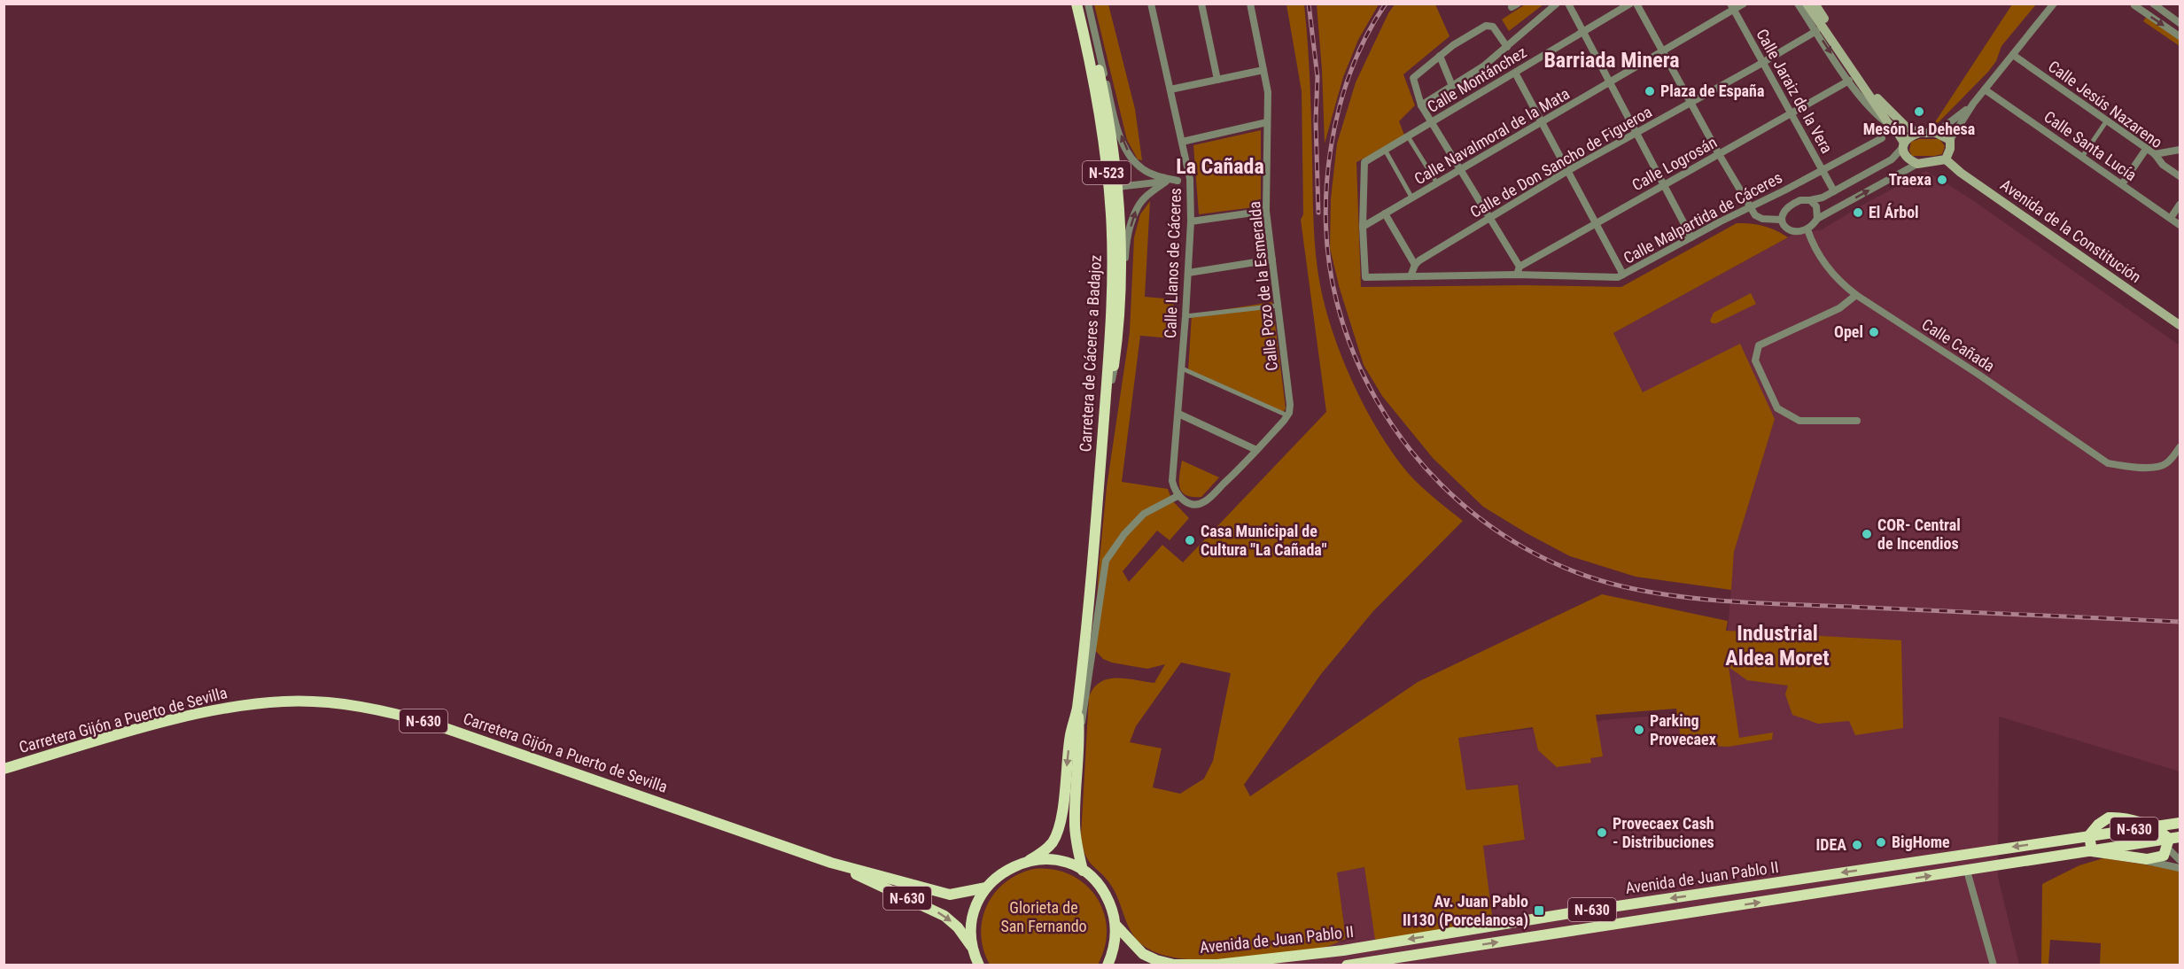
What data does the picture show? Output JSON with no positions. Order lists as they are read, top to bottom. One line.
{"streets":{"highway":["N-523","Carretera de Cáceres a Badajoz","Carretera Gijón a Puerto de Sevilla","N-630","Avenida de Juan Pablo II"],"main road":["Avenida de la Constitución"],"street":["Calle Montánchez","Calle Jaraiz de la Vera","Calle Jesús Nazareno","Calle Navalmoral de la Mata","Calle Santa Lucía","Calle de Don Sancho de Figueroa","Calle Logrosán","Calle Malpartida de Cáceres","Calle Llanos de Cáceres","Calle Pozo de la Esmeralda","Calle Cañada"]},"crossings":[["Calle Montánchez","Calle Navalmoral de la Mata"],["Calle Montánchez","Calle Malpartida de Cáceres"],["Calle Jaraiz de la Vera","Calle Navalmoral de la Mata"],["Calle Jaraiz de la Vera","Calle de Don Sancho de Figueroa"],["Calle Jaraiz de la Vera","Calle Logrosán"],["Calle Jaraiz de la Vera","Calle Malpartida de Cáceres"],["Calle Navalmoral de la Mata","Calle Malpartida de Cáceres"],["N-523","Carretera de Cáceres a Badajoz"],["Carretera Gijón a Puerto de Sevilla","N-630"],["N-630","Avenida de Juan Pablo II"]],"districts":["Barriada Minera","La Cañada","Industrial Aldea Moret"],"parks":["Glorieta de San Fernando"],"places":{"other":["Plaza de España","Mesón La Dehesa","Traexa","El Árbol","Opel","COR- Central de Incendios","Casa Municipal de Cultura \"La Cañada\"","Parking Provecaex","Provecaex Cash - Distribuciones","BigHome","IDEA"],"transit":["Av. Juan Pablo II130 (Porcelanosa)"]}}
